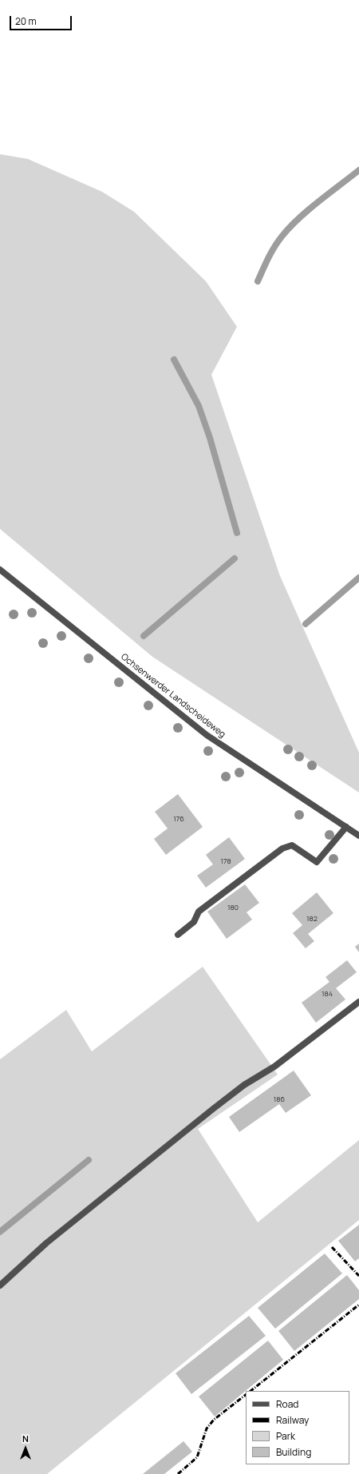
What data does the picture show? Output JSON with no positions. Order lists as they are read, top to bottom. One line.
{"streets":{"street":["Ochsenwerder Landscheideweg"]},"house_numbers":["176","178","180","182","184","186"],"legend":["Road","Railway","Park","Building"],"scale_bar":"20 m","north":"top"}
